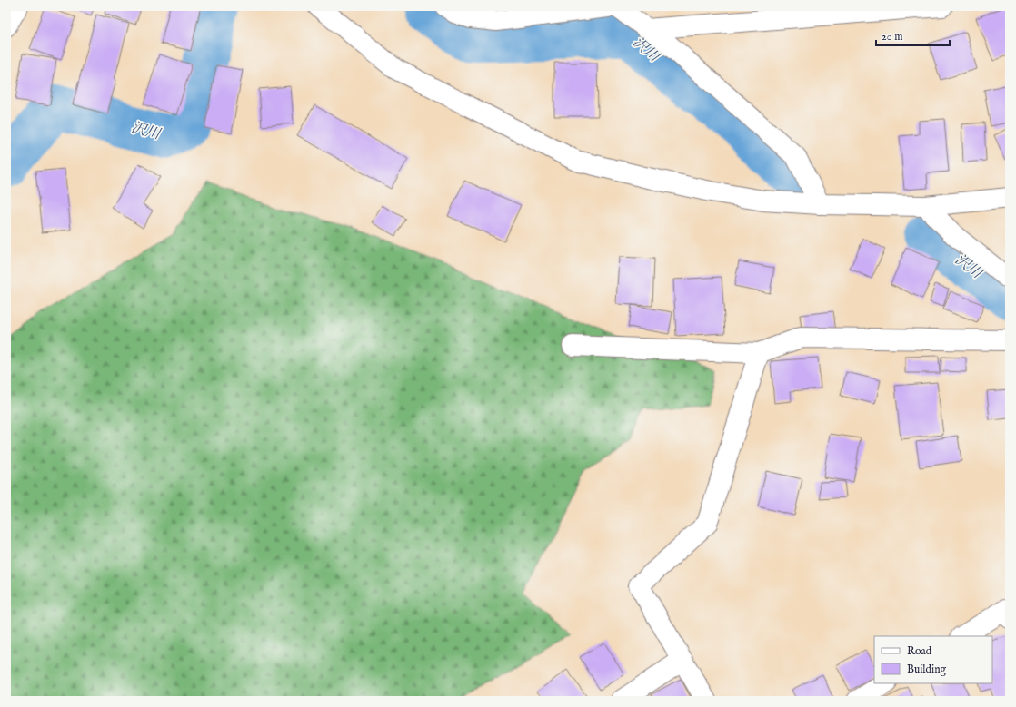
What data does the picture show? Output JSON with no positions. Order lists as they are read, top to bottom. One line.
{"water":["沢川"],"legend":["Road","Building"],"scale_bar":"20 m"}
